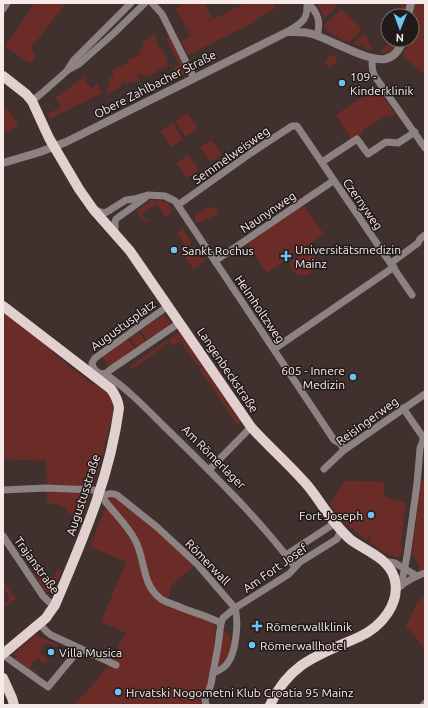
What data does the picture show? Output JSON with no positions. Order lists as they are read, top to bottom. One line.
{"streets":{"main road":["Langenbeckstraße","Augustusstraße"],"street":["Obere Zahlbacher Straße","Semmelweisweg","Czernyweg","Naunynweg","Helmholtzweg","Augustusplatz","Reisingerweg","Am Römerlager","Römerwall","Trajanstraße","Am Fort Josef"]},"crossings":[["Obere Zahlbacher Straße","Langenbeckstraße"],["Semmelweisweg","Czernyweg"],["Semmelweisweg","Helmholtzweg"],["Czernyweg","Naunynweg"],["Naunynweg","Helmholtzweg"],["Helmholtzweg","Langenbeckstraße"],["Helmholtzweg","Reisingerweg"],["Augustusplatz","Langenbeckstraße"],["Augustusplatz","Am Römerlager"],["Augustusplatz","Augustusstraße"],["Langenbeckstraße","Am Fort Josef"],["Am Römerlager","Am Fort Josef"],["Augustusstraße","Römerwall"],["Augustusstraße","Trajanstraße"],["Römerwall","Am Fort Josef"]],"places":{"other":["109 - Kinderklinik","Sankt Rochus","605 - Innere Medizin","Fort Joseph","Römerwallhotel","Villa Musica","Hrvatski Nogometni Klub Croatia 95 Mainz"],"health":["Universitätsmedizin Mainz","Römerwallklinik"]},"north":"bottom"}
